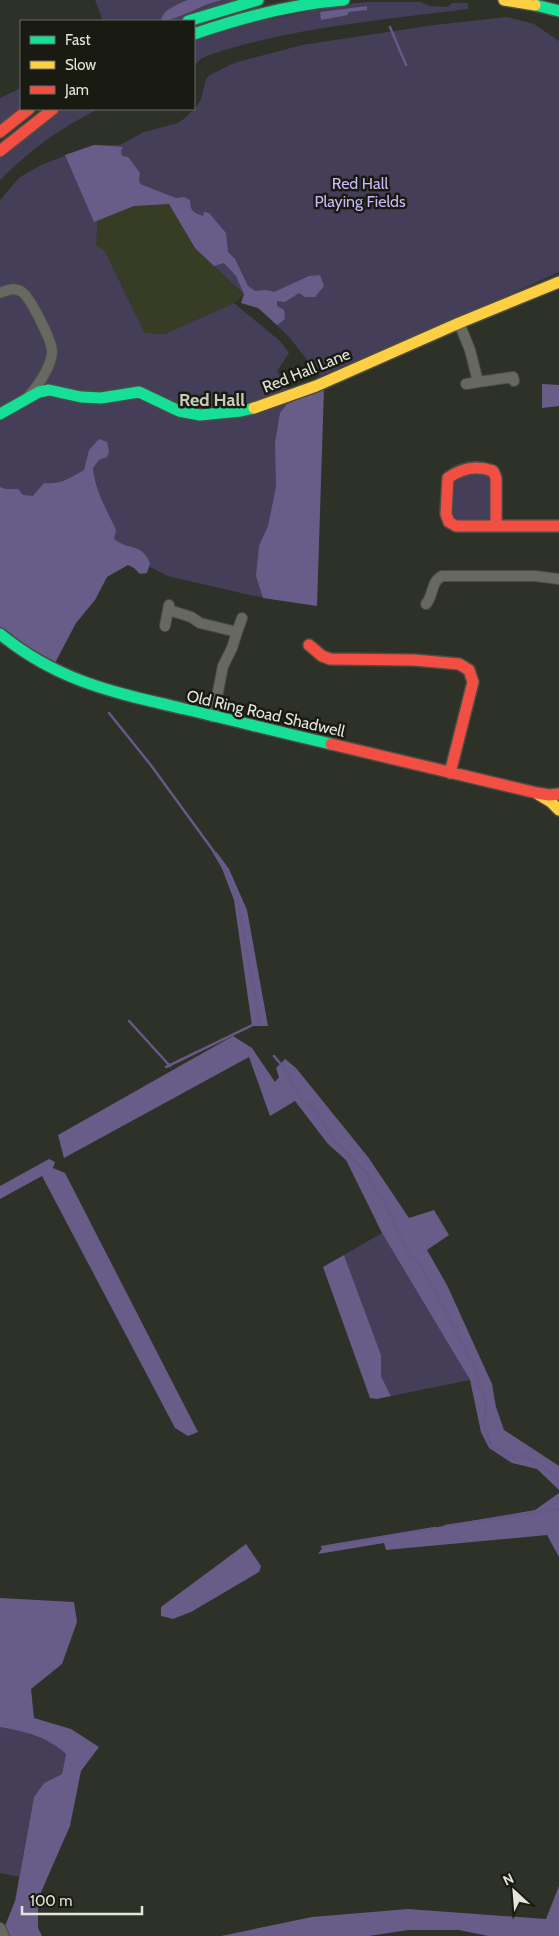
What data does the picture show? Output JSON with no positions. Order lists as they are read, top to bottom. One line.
{"streets":{"main road":["Red Hall Lane","Old Ring Road Shadwell"]},"districts":["Red Hall"],"parks":["Red Hall Playing Fields"],"legend":["Fast","Slow","Jam"],"scale_bar":"100 m","north":"top left"}
